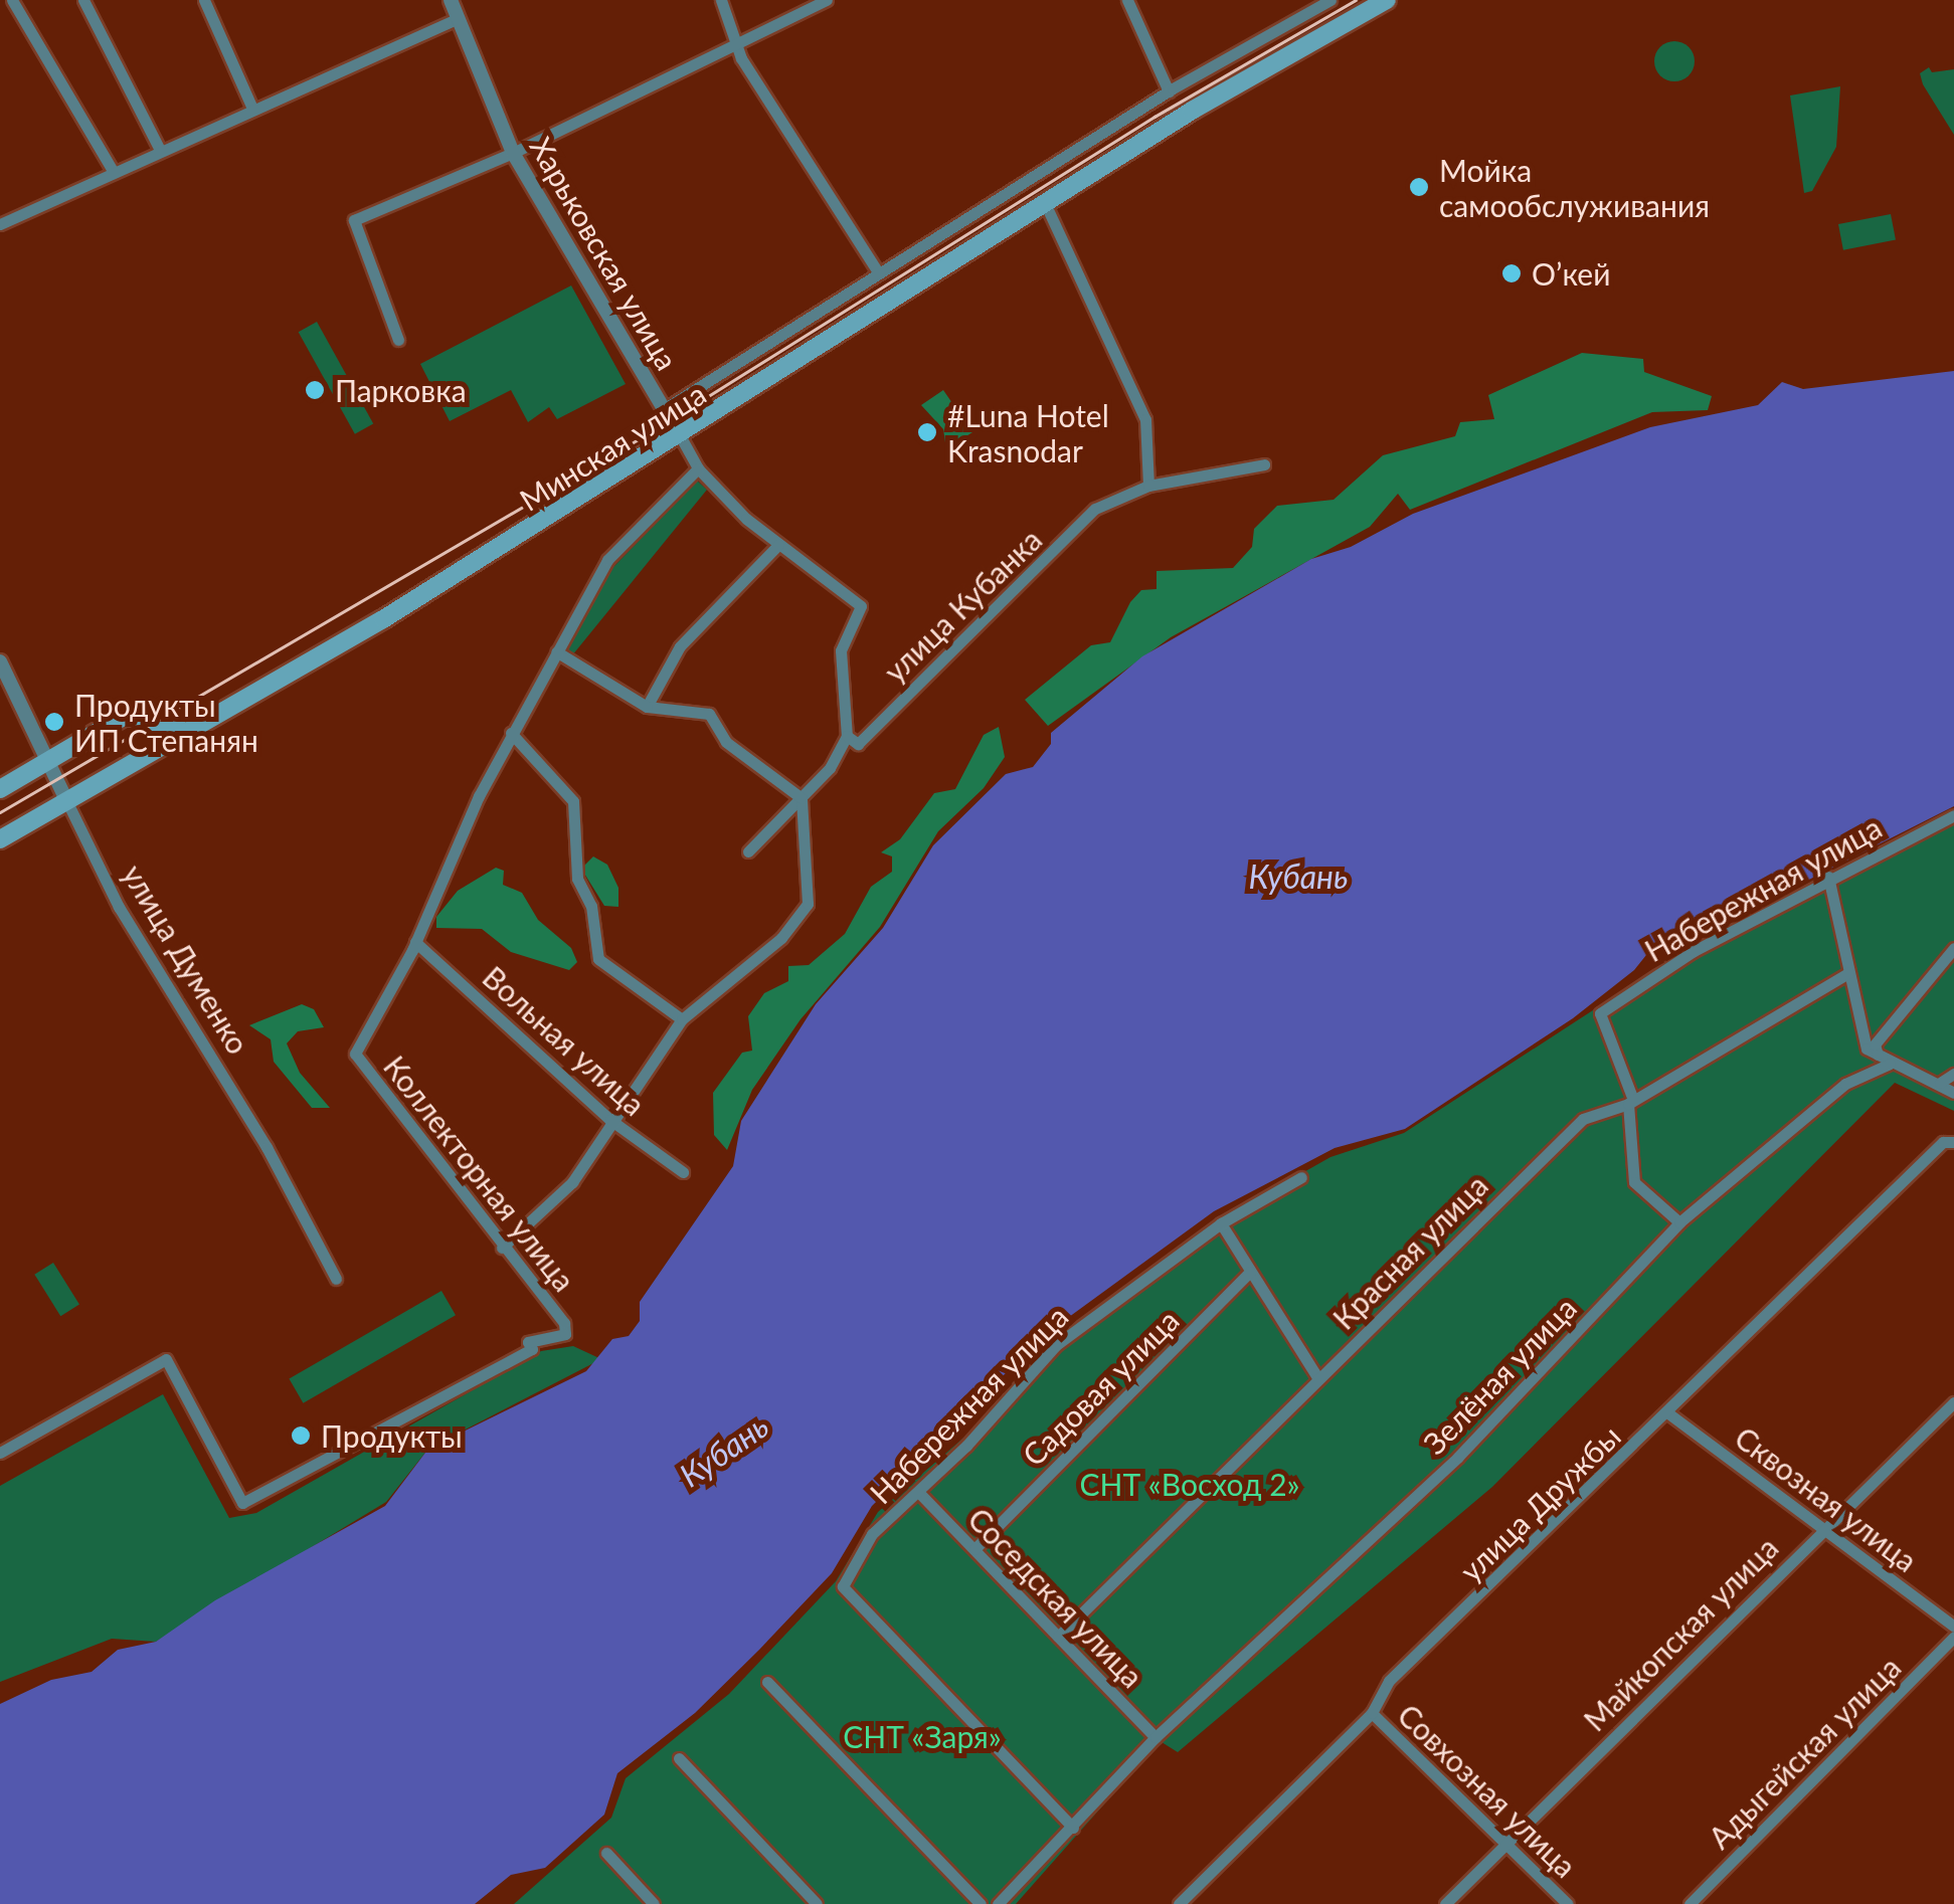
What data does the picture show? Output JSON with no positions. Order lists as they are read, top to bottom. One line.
{"streets":{"main road":["Минская улица"],"street":["Харьковская улица","улица Кубанка","Набережная улица","улица Думенко","Вольная улица","Коллекторная улица","Красная улица","Зелёная улица","Садовая улица","Сквозная улица","улица Дружбы","Соседская улица","Майкопская улица","Адыгейская улица","Совхозная улица"]},"crossings":[["Харьковская улица","Минская улица"],["Харьковская улица","улица Кубанка"],["Минская улица","улица Думенко"],["Набережная улица","Красная улица"],["Набережная улица","Зелёная улица"],["Набережная улица","Соседская улица"],["Вольная улица","Коллекторная улица"],["Красная улица","Соседская улица"],["Зелёная улица","Соседская улица"],["Садовая улица","Соседская улица"],["Сквозная улица","улица Дружбы"],["Сквозная улица","Майкопская улица"],["улица Дружбы","Совхозная улица"],["Майкопская улица","Совхозная улица"]],"water":["Кубань"],"parks":["СНТ «Восход 2»","СНТ «Заря»"],"places":["Мойка самообслуживания","О’кей","Парковка","#Luna Hotel Krasnodar","Продукты ИП Степанян","Продукты"]}
